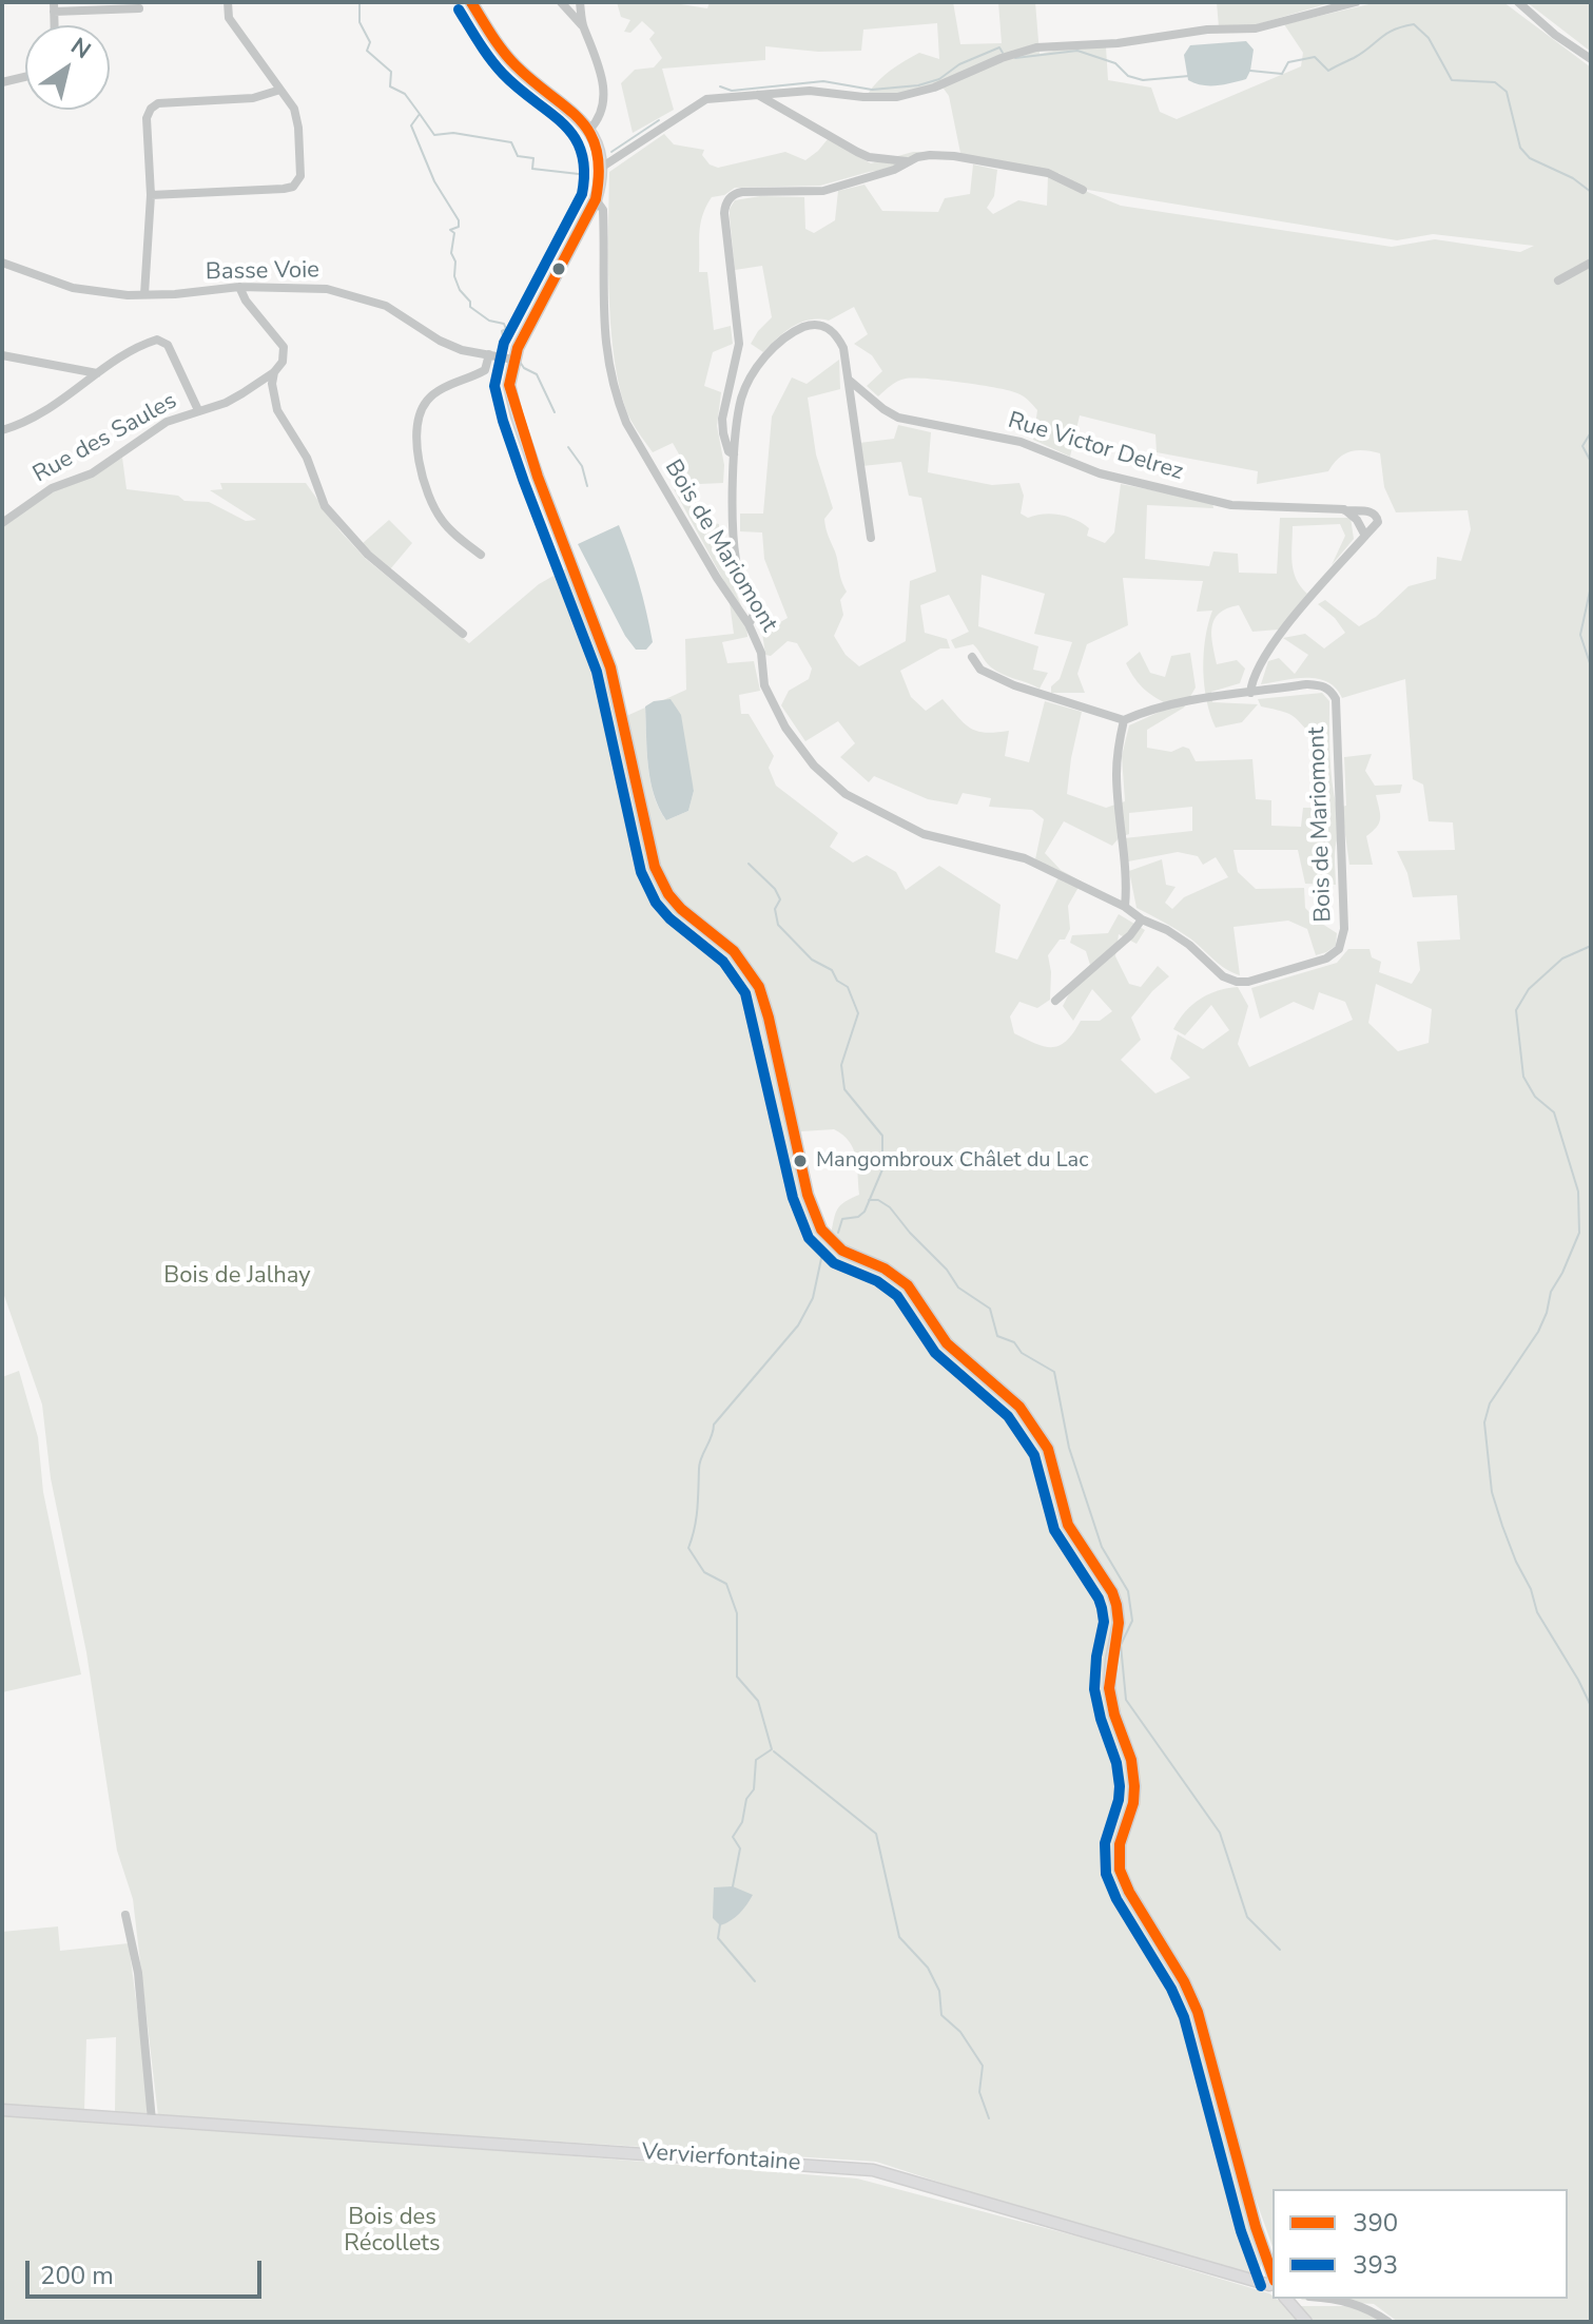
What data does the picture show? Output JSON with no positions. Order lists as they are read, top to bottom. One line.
{"streets":{"main road":["Vervierfontaine"],"street":["Basse Voie","Rue des Saules","Rue Victor Delrez","Bois de Mariomont"]},"crossings":[["Basse Voie","Vervierfontaine"]],"parks":["Bois de Jalhay","Bois des Récollets"],"places":["Mangombroux Châlet du Lac"],"lines":["transit line 390","transit line 393"],"legend":["390","393"],"scale_bar":"200 m","north":"top right"}
